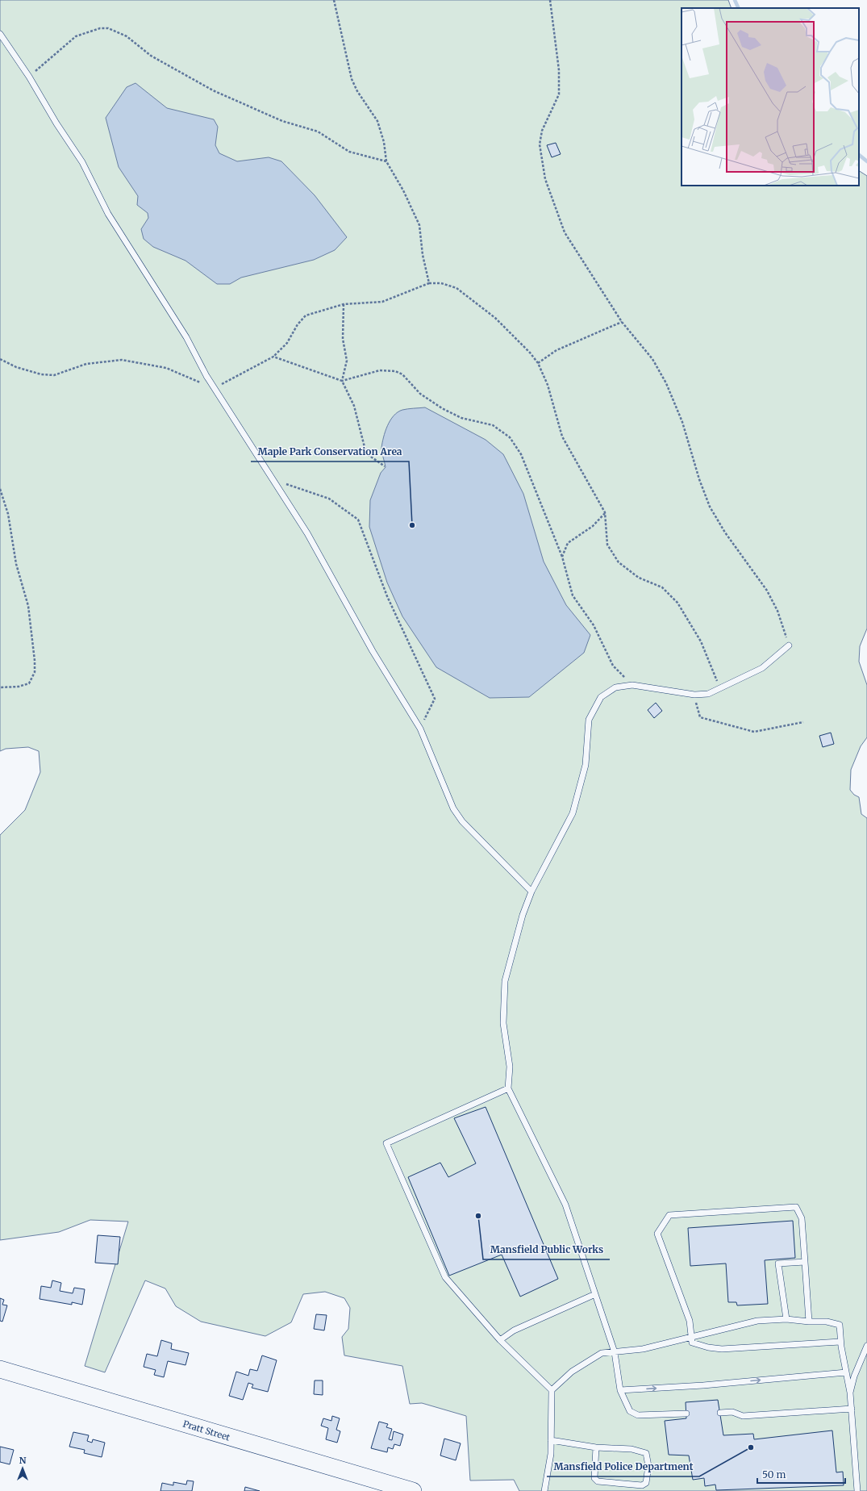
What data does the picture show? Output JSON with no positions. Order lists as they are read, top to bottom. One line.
{"streets":{"main road":["Pratt Street"]},"places":["Maple Park Conservation Area","Mansfield Public Works","Mansfield Police Department"],"scale_bar":"50 m","north":"top"}
